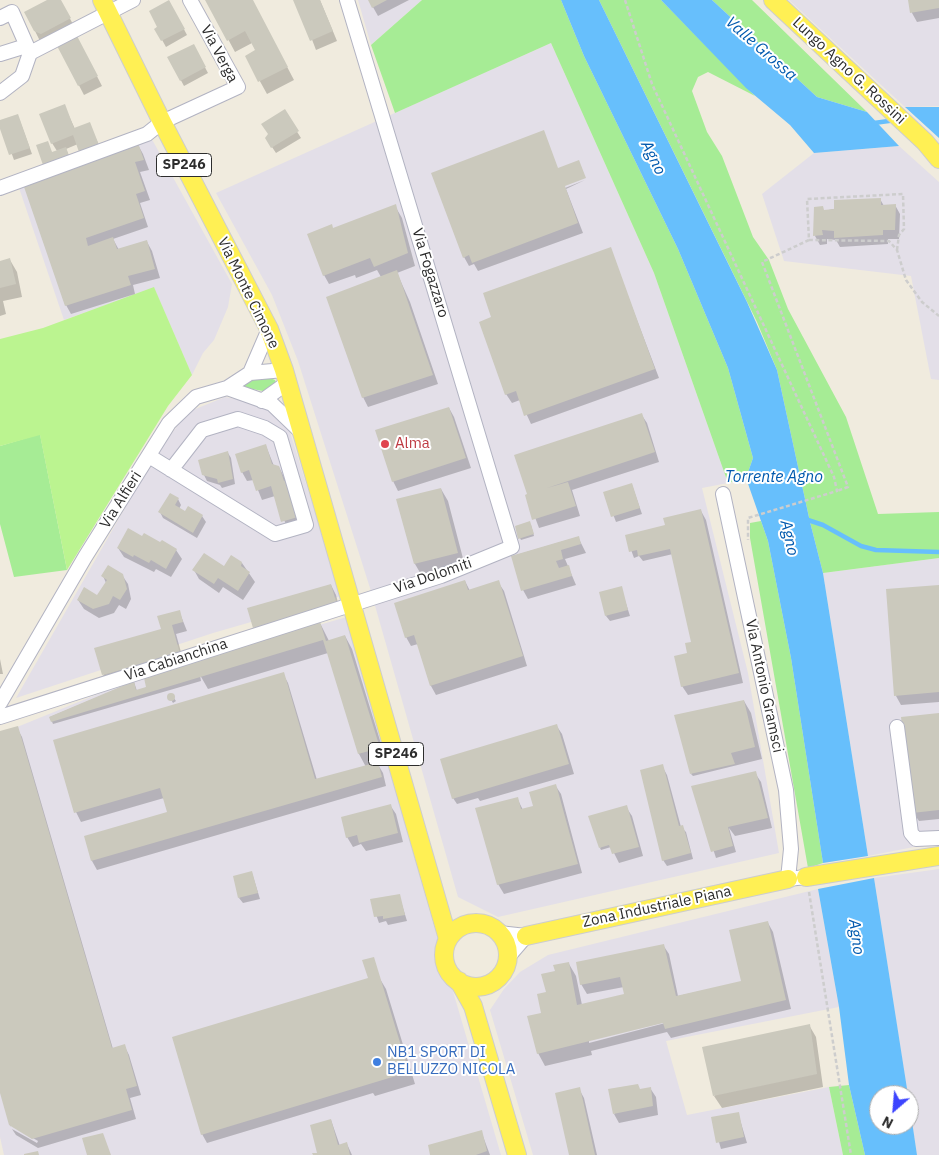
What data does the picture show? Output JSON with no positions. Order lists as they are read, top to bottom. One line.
{"streets":{"main road":["Lungo Agno G. Rossini","SP246","Via Monte Cimone","Zona Industriale Piana"],"street":["Via Verga","Via Fogazzaro","Via Alfieri","Via Dolomiti","Via Cabianchina","Via Antonio Gramsci"]},"crossings":[["Via Verga","Via Monte Cimone"],["SP246","Via Monte Cimone"],["SP246","Via Dolomiti"],["SP246","Via Cabianchina"],["Via Fogazzaro","Via Dolomiti"],["Via Monte Cimone","Via Dolomiti"],["Via Monte Cimone","Via Cabianchina"],["Via Dolomiti","Via Cabianchina"],["Via Antonio Gramsci","Zona Industriale Piana"]],"water":["Valle Grossa","Agno","Torrente Agno"],"places":["Alma","NB1 SPORT DI BELLUZZO NICOLA"],"north":"bottom left"}
